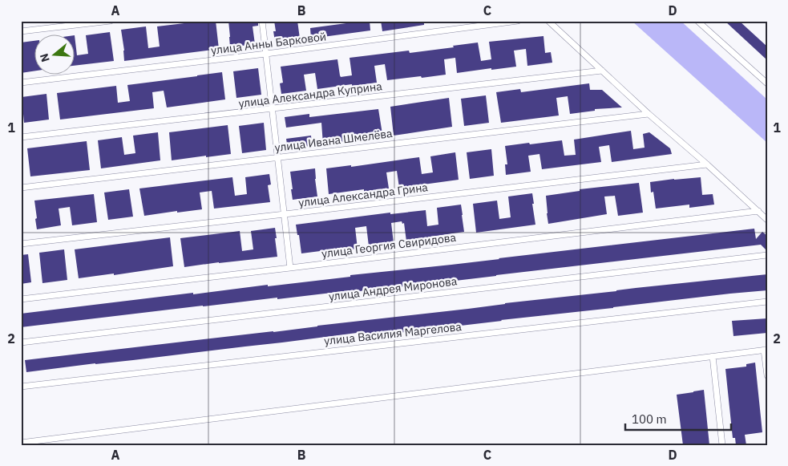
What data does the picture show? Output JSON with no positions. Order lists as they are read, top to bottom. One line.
{"streets":{"street":["улица Анны Барковой","улица Александра Куприна","улица Ивана Шмелёва","улица Александра Грина","улица Георгия Свиридова","улица Андрея Миронова","улица Василия Маргелова"]},"scale_bar":"100 m","north":"left","grid":{"columns":["A","B","C","D"],"rows":["1","2"]}}
